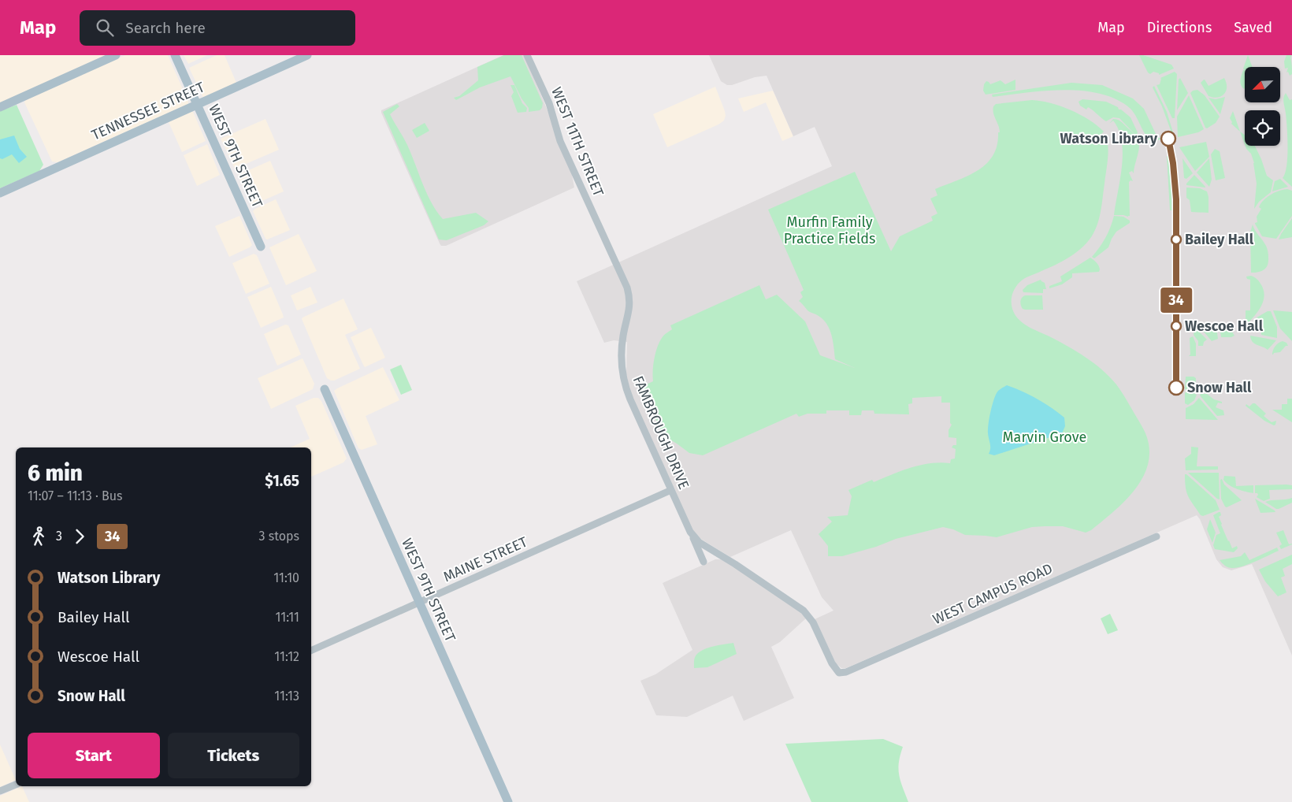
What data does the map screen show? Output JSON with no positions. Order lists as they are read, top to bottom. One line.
{"streets":{"main road":["TENNESSEE STREET","WEST 9TH STREET"],"street":["WEST 11TH STREET","FAMBROUGH DRIVE","MAINE STREET","WEST CAMPUS ROAD"]},"crossings":[["TENNESSEE STREET","WEST 9TH STREET"],["WEST 11TH STREET","FAMBROUGH DRIVE"],["WEST 9TH STREET","MAINE STREET"],["FAMBROUGH DRIVE","MAINE STREET"],["FAMBROUGH DRIVE","WEST CAMPUS ROAD"]],"parks":["Murfin Family Practice Fields","Marvin Grove"],"places":["Watson Library","Bailey Hall","Wescoe Hall","Snow Hall"],"lines":["bus line 34"],"north":"bottom left","page":{"header":"Map","search":"Search here","nav":["Map","Directions","Saved"],"on_map":"34","heading":["6 min","11:07 – 11:13 · Bus","$1.65"],"legs":["3","34","3 stops"],"list":[{"name":"Watson Library","value":"11:10"},{"name":"Bailey Hall","value":"11:11"},{"name":"Wescoe Hall","value":"11:12"},{"name":"Snow Hall","value":"11:13"}],"buttons":["Start","Tickets"]}}
